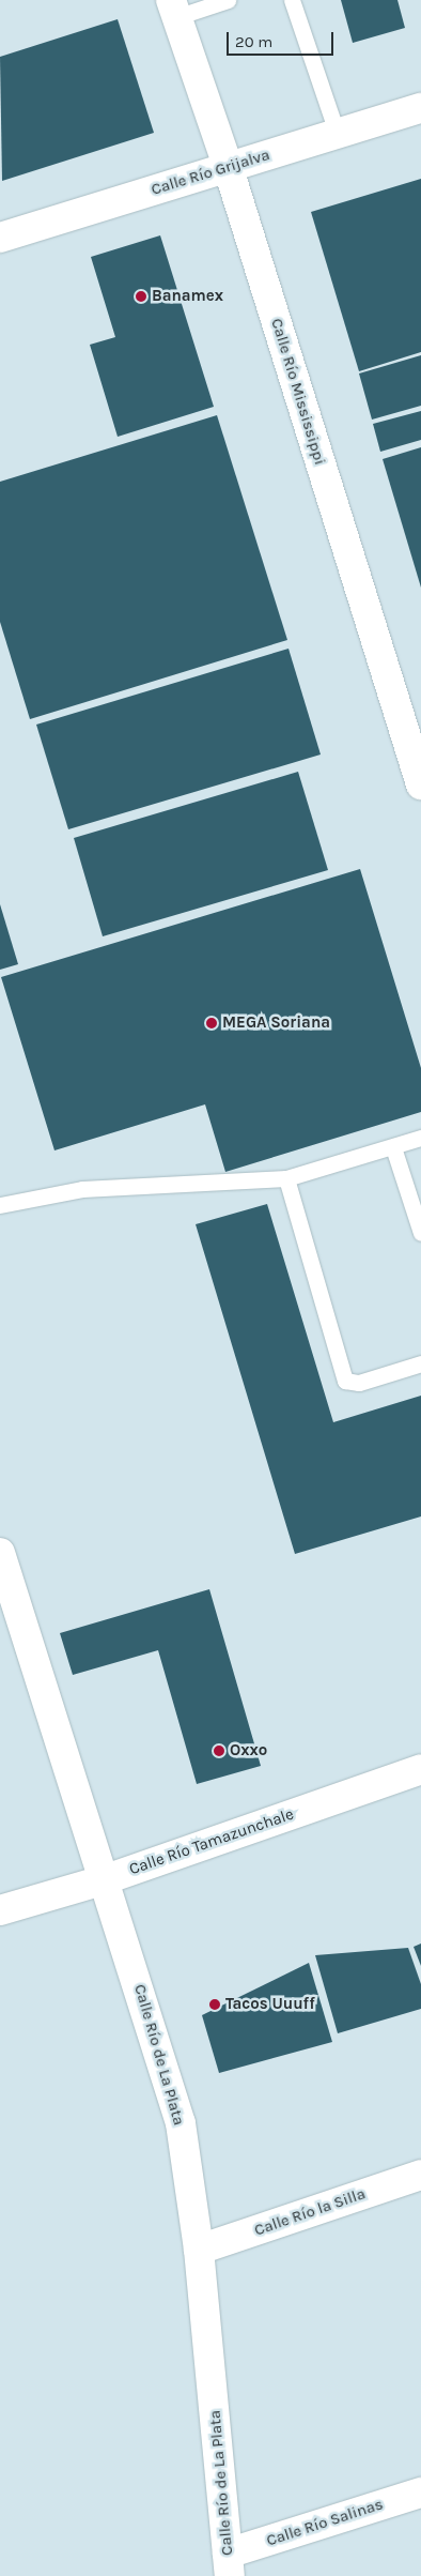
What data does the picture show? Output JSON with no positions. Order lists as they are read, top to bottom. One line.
{"streets":{"street":["Calle Río Grijalva","Calle Río Mississippi","Calle Río Tamazunchale","Calle Río de La Plata","Calle Río la Silla","Calle Río Salinas"]},"crossings":[["Calle Río Grijalva","Calle Río Mississippi"],["Calle Río Tamazunchale","Calle Río de La Plata"],["Calle Río de La Plata","Calle Río la Silla"],["Calle Río de La Plata","Calle Río Salinas"]],"places":["Banamex","MEGA Soriana","Oxxo","Tacos Uuuff"],"scale_bar":"20 m"}
